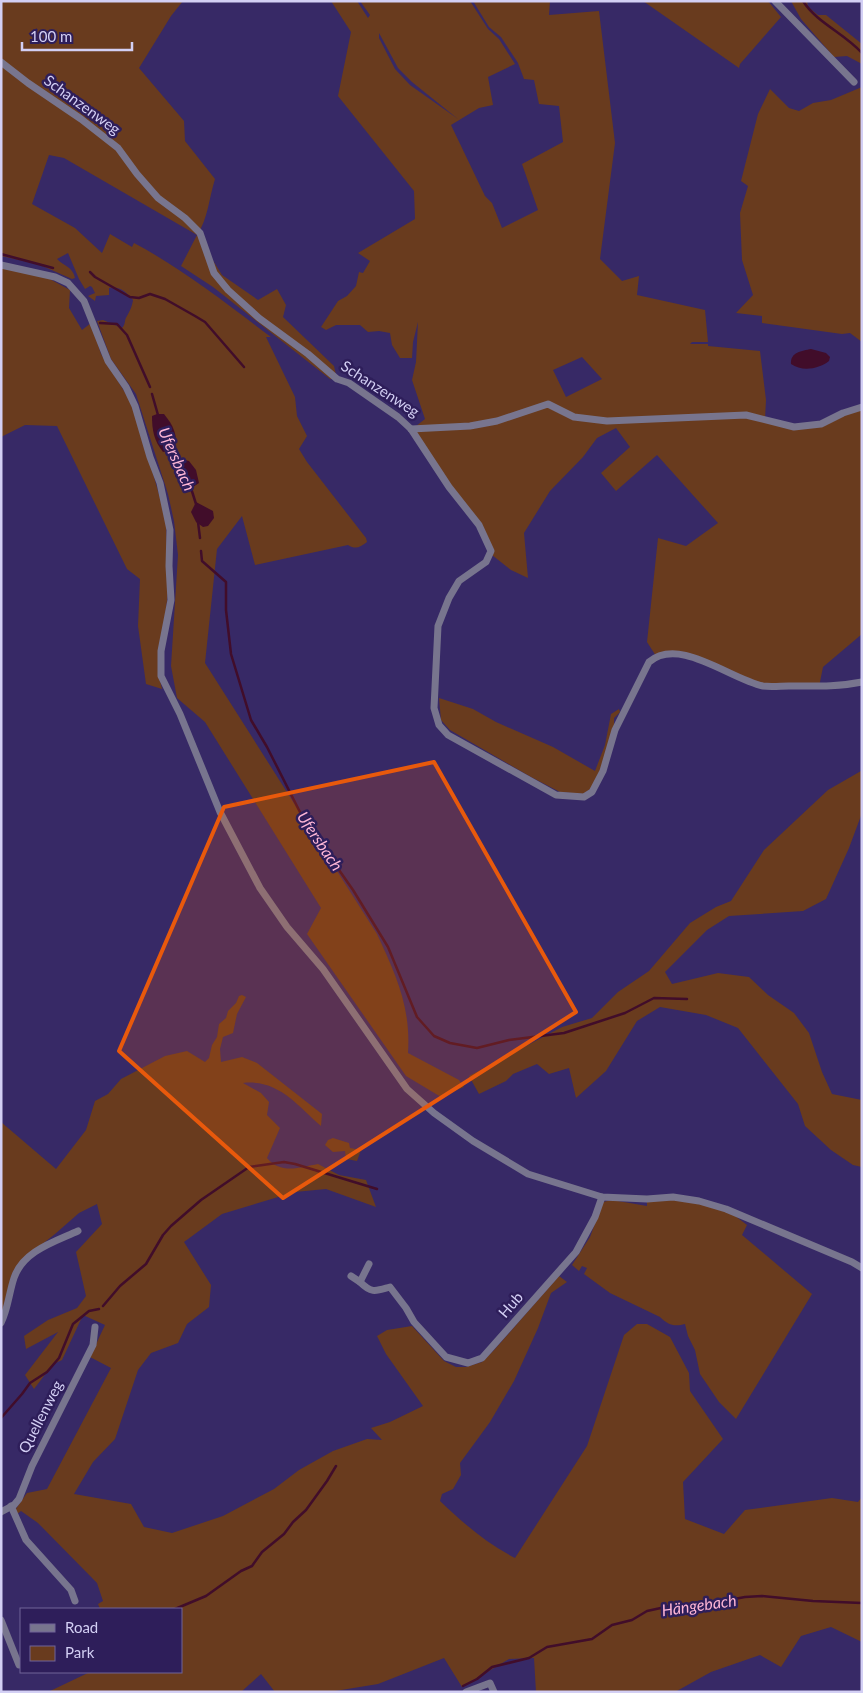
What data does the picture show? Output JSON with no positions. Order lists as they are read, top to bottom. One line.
{"streets":{"street":["Schanzenweg","Hub","Quellenweg"]},"water":["Ufersbach","Hängebach"],"legend":["Road","Park"],"scale_bar":"100 m"}
